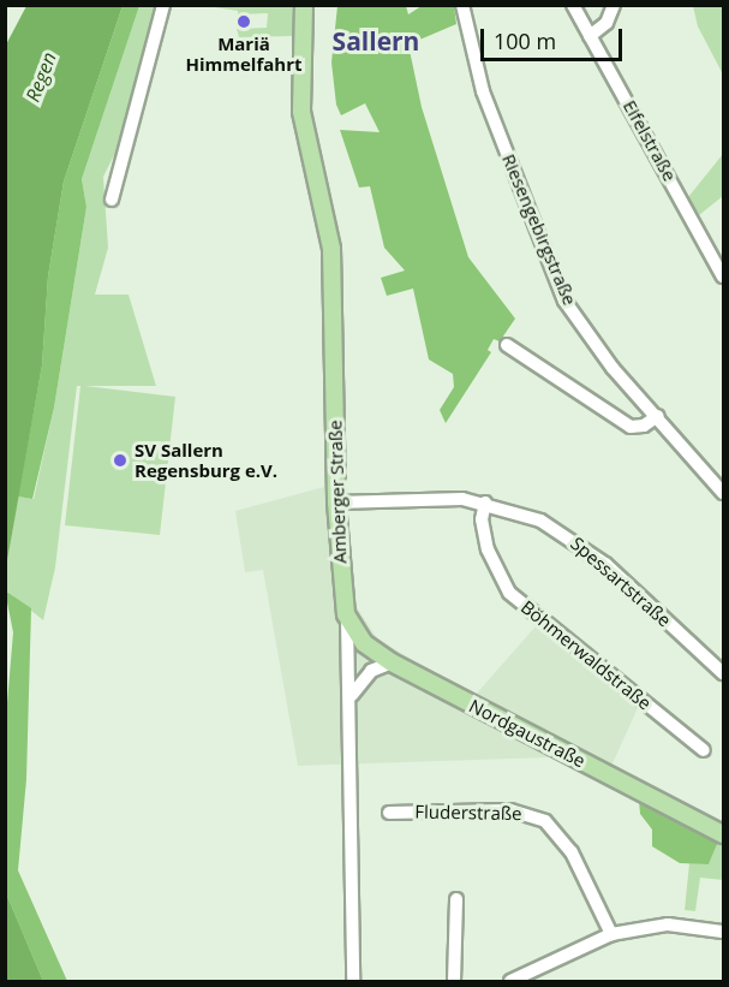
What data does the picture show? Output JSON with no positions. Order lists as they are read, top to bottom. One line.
{"streets":{"main road":["Amberger Straße","Nordgaustraße"],"street":["Eifelstraße","Riesengebirgstraße","Spessartstraße","Böhmerwaldstraße","Fluderstraße"]},"crossings":[["Amberger Straße","Spessartstraße"],["Amberger Straße","Nordgaustraße"],["Spessartstraße","Böhmerwaldstraße"]],"districts":["Sallern"],"water":["Regen"],"places":["Mariä Himmelfahrt","SV Sallern Regensburg e.V."],"scale_bar":"100 m"}
